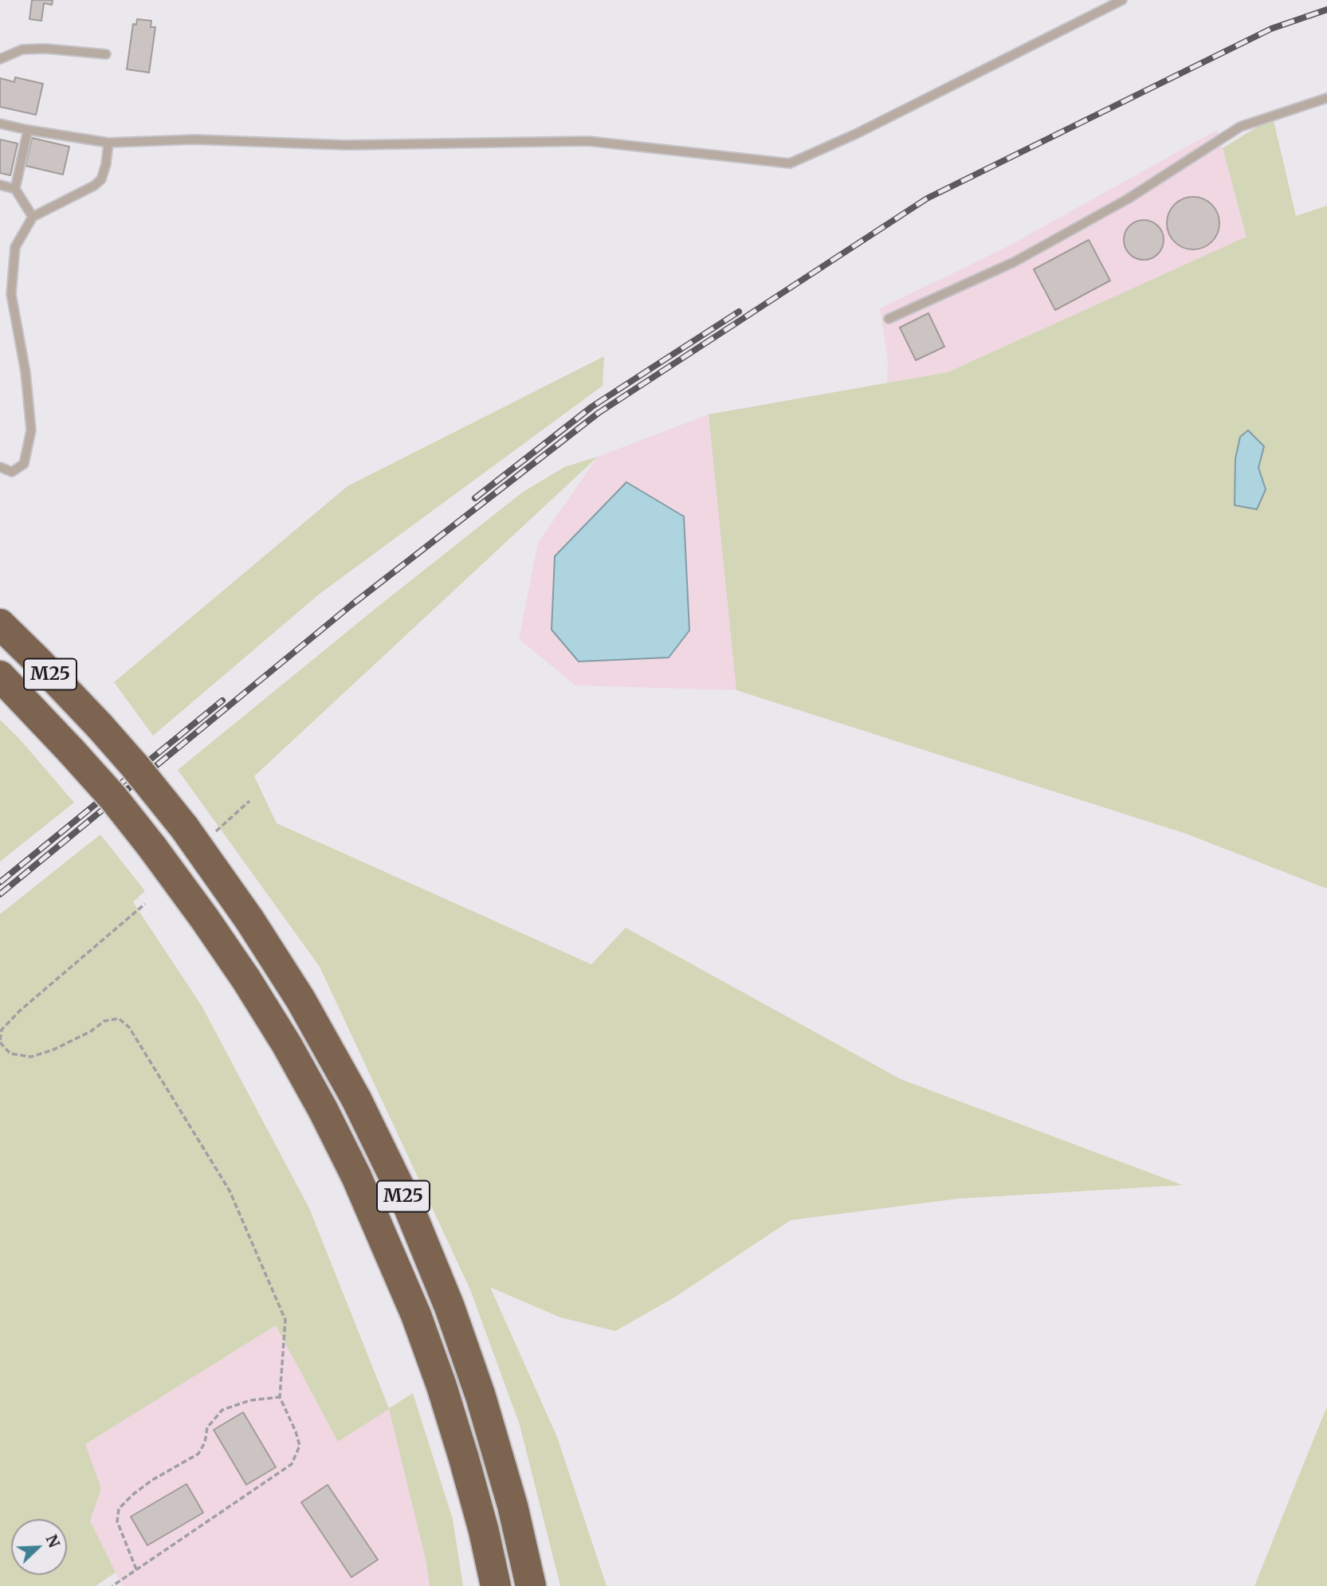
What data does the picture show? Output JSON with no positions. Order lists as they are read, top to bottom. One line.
{"streets":{"highway":["M25"]},"north":"top right"}
